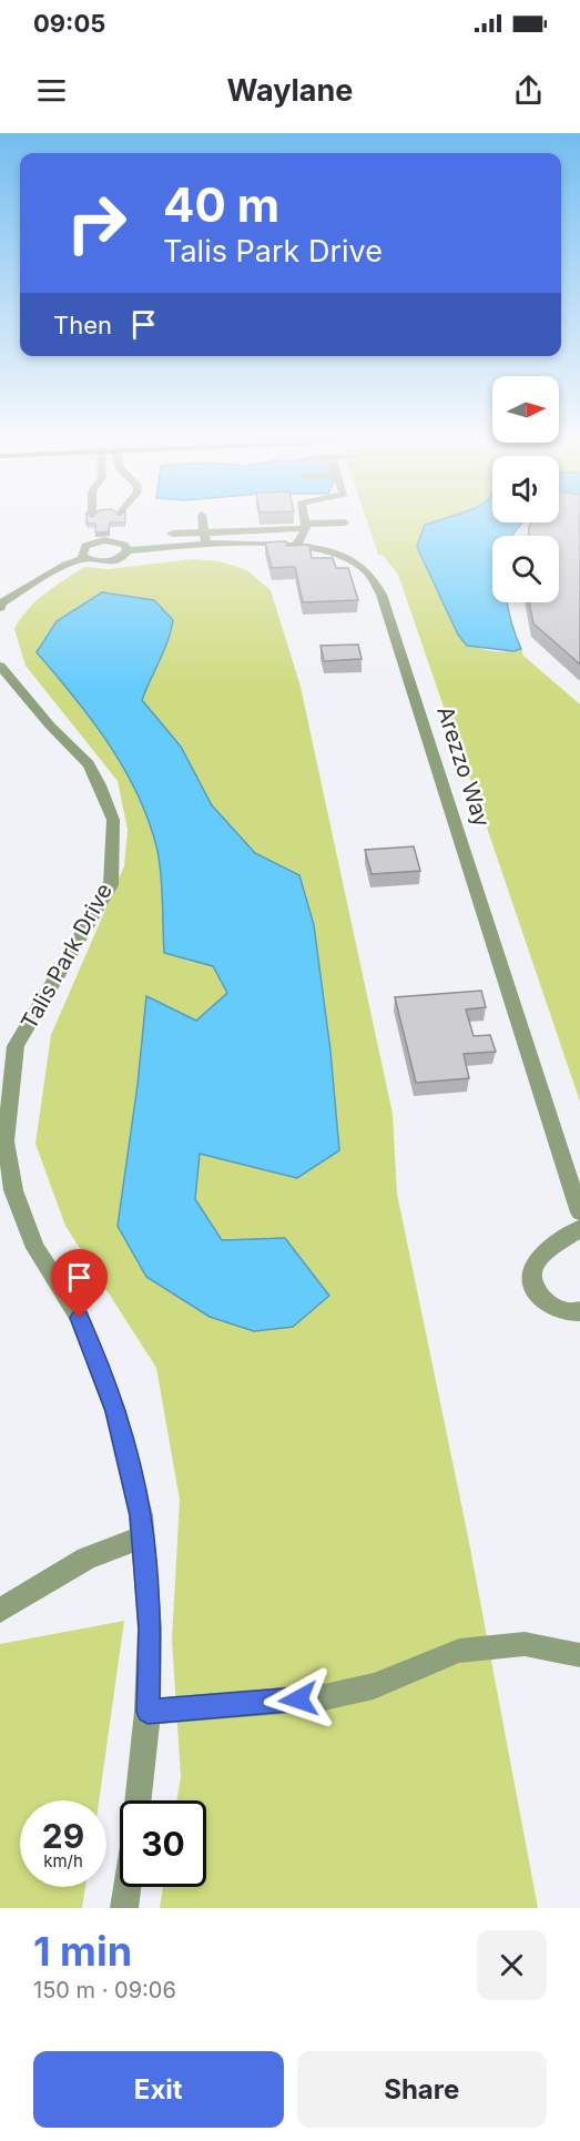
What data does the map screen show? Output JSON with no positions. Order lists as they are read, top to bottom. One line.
{"streets":{"street":["Arezzo Way","Talis Park Drive"]},"north":"right","page":{"status":"09:05","header":"Waylane","turn":["40 m","Talis Park Drive"],"then":"Then","speed":"29 km/h","limit":"30","heading":["1 min","150 m · 09:06"],"buttons":["Exit","Share"]}}
